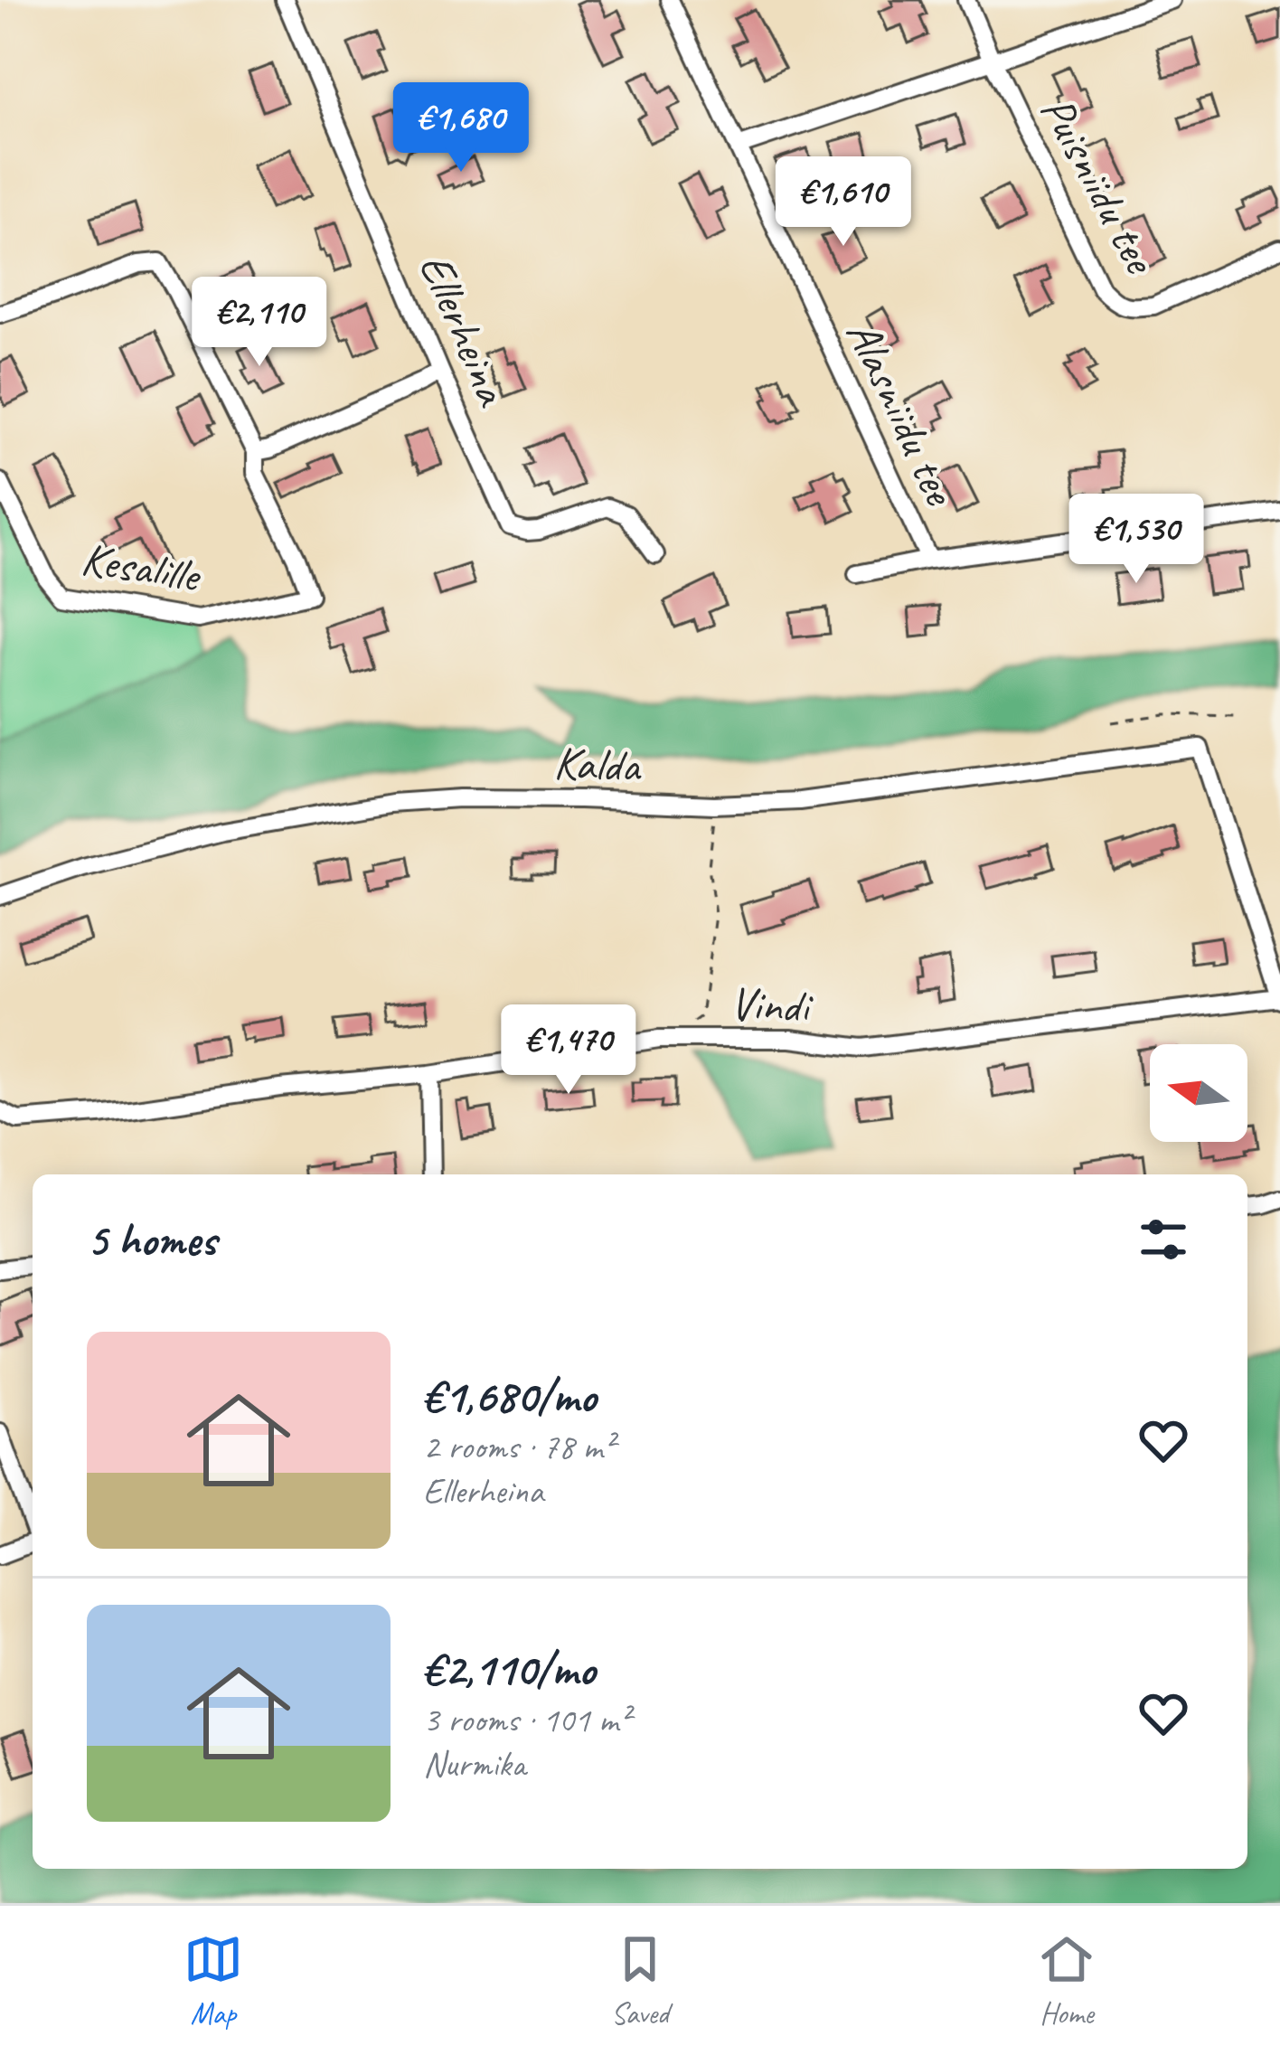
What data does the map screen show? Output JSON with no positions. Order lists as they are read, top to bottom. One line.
{"streets":{"street":["Puisniidu tee","Ellerheina","Alasniidu tee","Kesalille","Kalda","Vindi"]},"crossings":[["Kalda","Vindi"]],"north":"left","page":{"price":["€1,680","€1,610","€2,110","€1,530","€1,470"],"heading":"5 homes","list":[{"name":"€1,680/mo","note":"2 rooms · 78 m² · Ellerheina"},{"name":"€2,110/mo","note":"3 rooms · 101 m² · Nurmika"}],"tabs":["Map","Saved","Home"]}}
